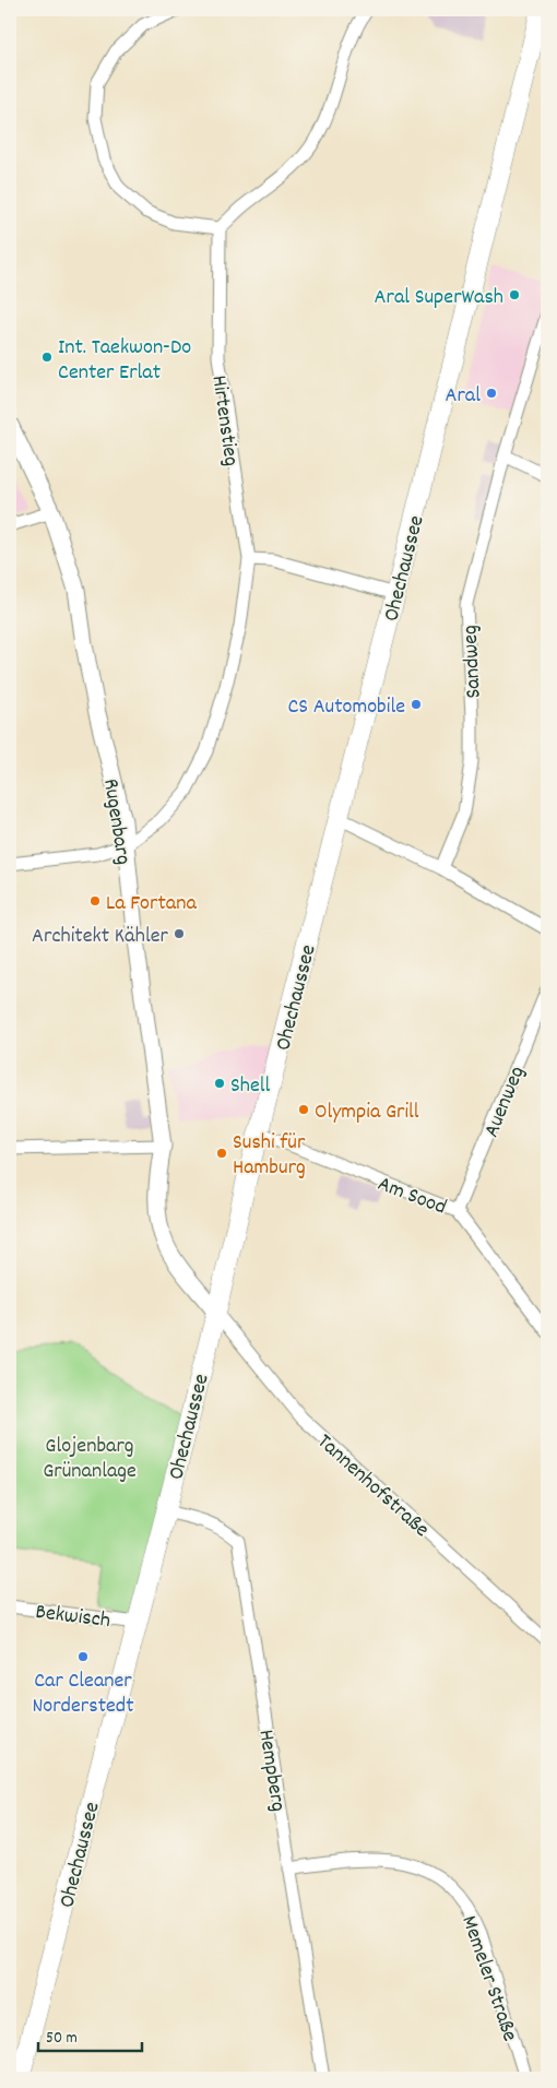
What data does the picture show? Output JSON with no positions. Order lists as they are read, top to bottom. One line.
{"streets":{"main road":["Ohechaussee"],"street":["Hirtenstieg","Sandweg","Rugenbarg","Auenweg","Am Sood","Tannenhofstraße","Bekwisch","Hempberg","Memeler Straße"]},"crossings":[["Hirtenstieg","Rugenbarg"],["Ohechaussee","Rugenbarg"],["Ohechaussee","Am Sood"],["Ohechaussee","Tannenhofstraße"],["Ohechaussee","Bekwisch"],["Ohechaussee","Hempberg"],["Rugenbarg","Tannenhofstraße"],["Auenweg","Am Sood"],["Hempberg","Memeler Straße"]],"parks":["Glojenbarg Grünanlage"],"places":["Aral SuperWash","Int. Taekwon-Do Center Erlat","Aral","CS Automobile","La Fortana","Architekt Kähler","Shell","Olympia Grill","Sushi für Hamburg","Car Cleaner Norderstedt"],"scale_bar":"50 m"}
